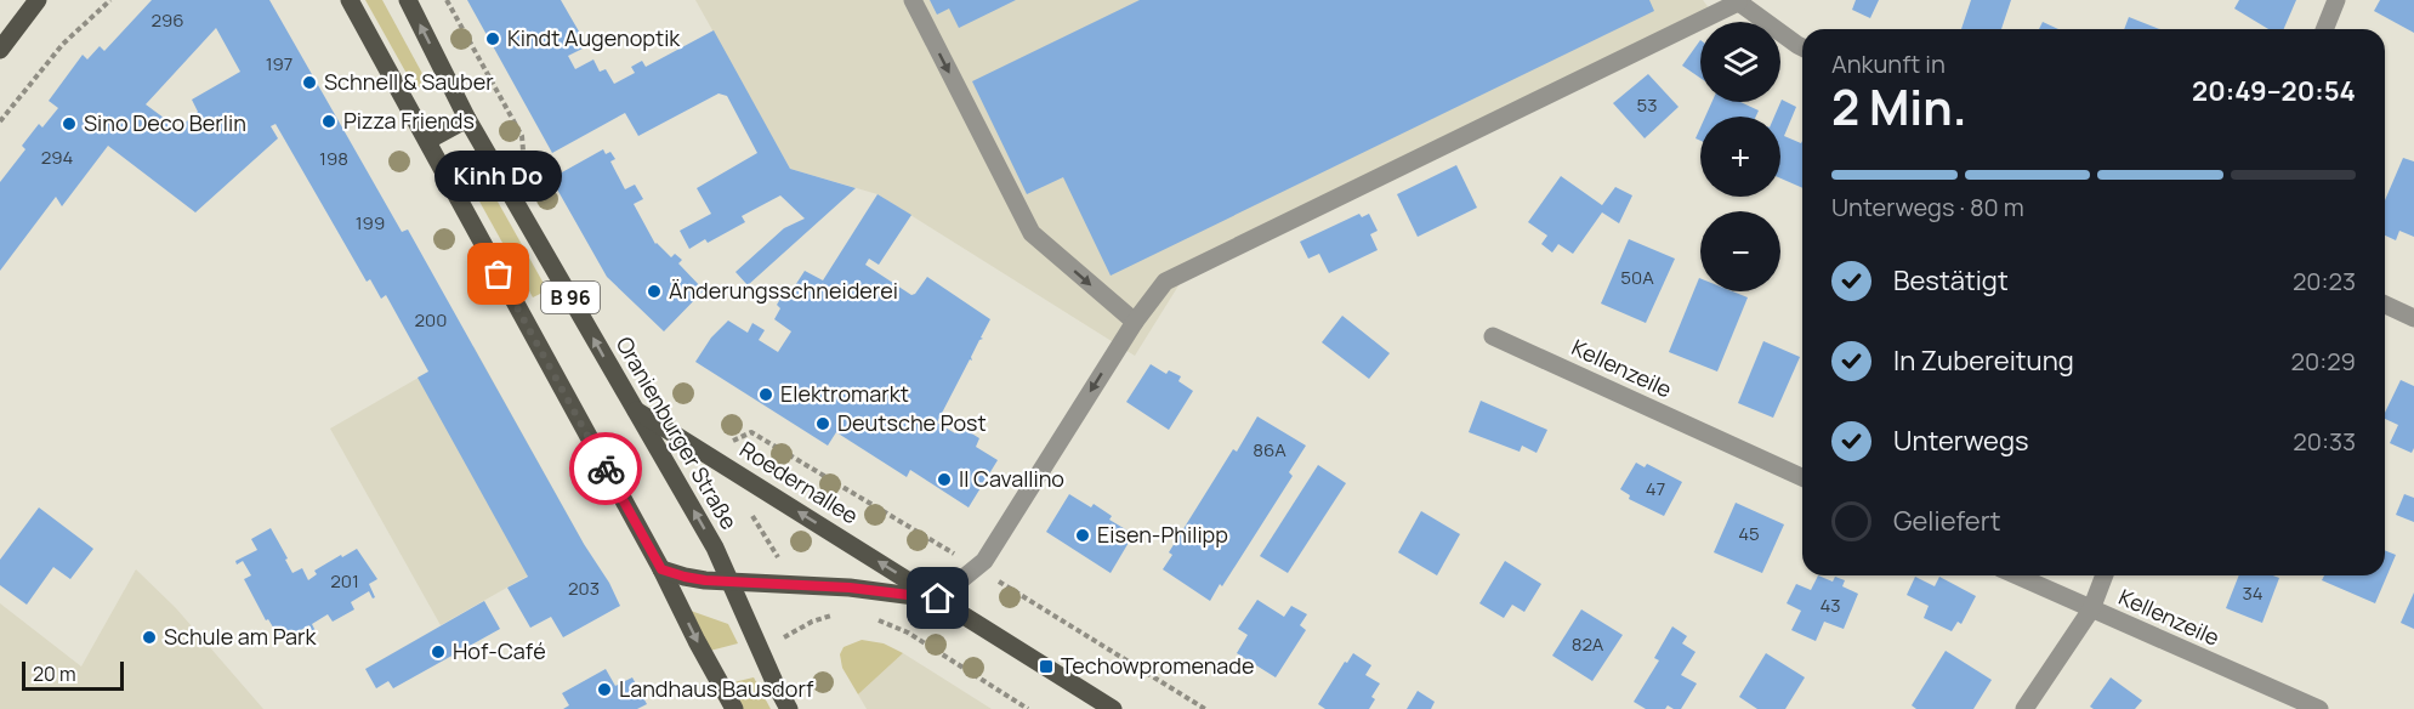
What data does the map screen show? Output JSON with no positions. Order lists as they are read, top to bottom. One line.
{"streets":{"main road":["B 96","Oranienburger Straße","Roedernallee"],"street":["Kellenzeile"]},"crossings":[["B 96","Oranienburger Straße"],["B 96","Roedernallee"],["Oranienburger Straße","Roedernallee"]],"one_way":["Roedernallee"],"places":{"other":["Kindt Augenoptik","Schnell & Sauber","Pizza Friends","Sino Deco Berlin","Kinh Do","Änderungsschneiderei","Elektromarkt","Deutsche Post","Il Cavallino","Eisen-Philipp","Schule am Park","Hof-Café","Landhaus Bausdorf"],"transit":["Techowpromenade"]},"house_numbers":["296","197","53","294","198","199","50A","200","86A","47","45","201","203","34","43","82A"],"scale_bar":"20 m","page":{"map_buttons":["+","−"],"heading":["2 Min.","Ankunft in","20:49–20:54"],"bubble":"Kinh Do","bar":"Unterwegs · 80 m","list":[["Bestätigt","20:23"],["In Zubereitung","20:29"],["Unterwegs","20:33"],"Geliefert"],"scale":"20 m"}}
